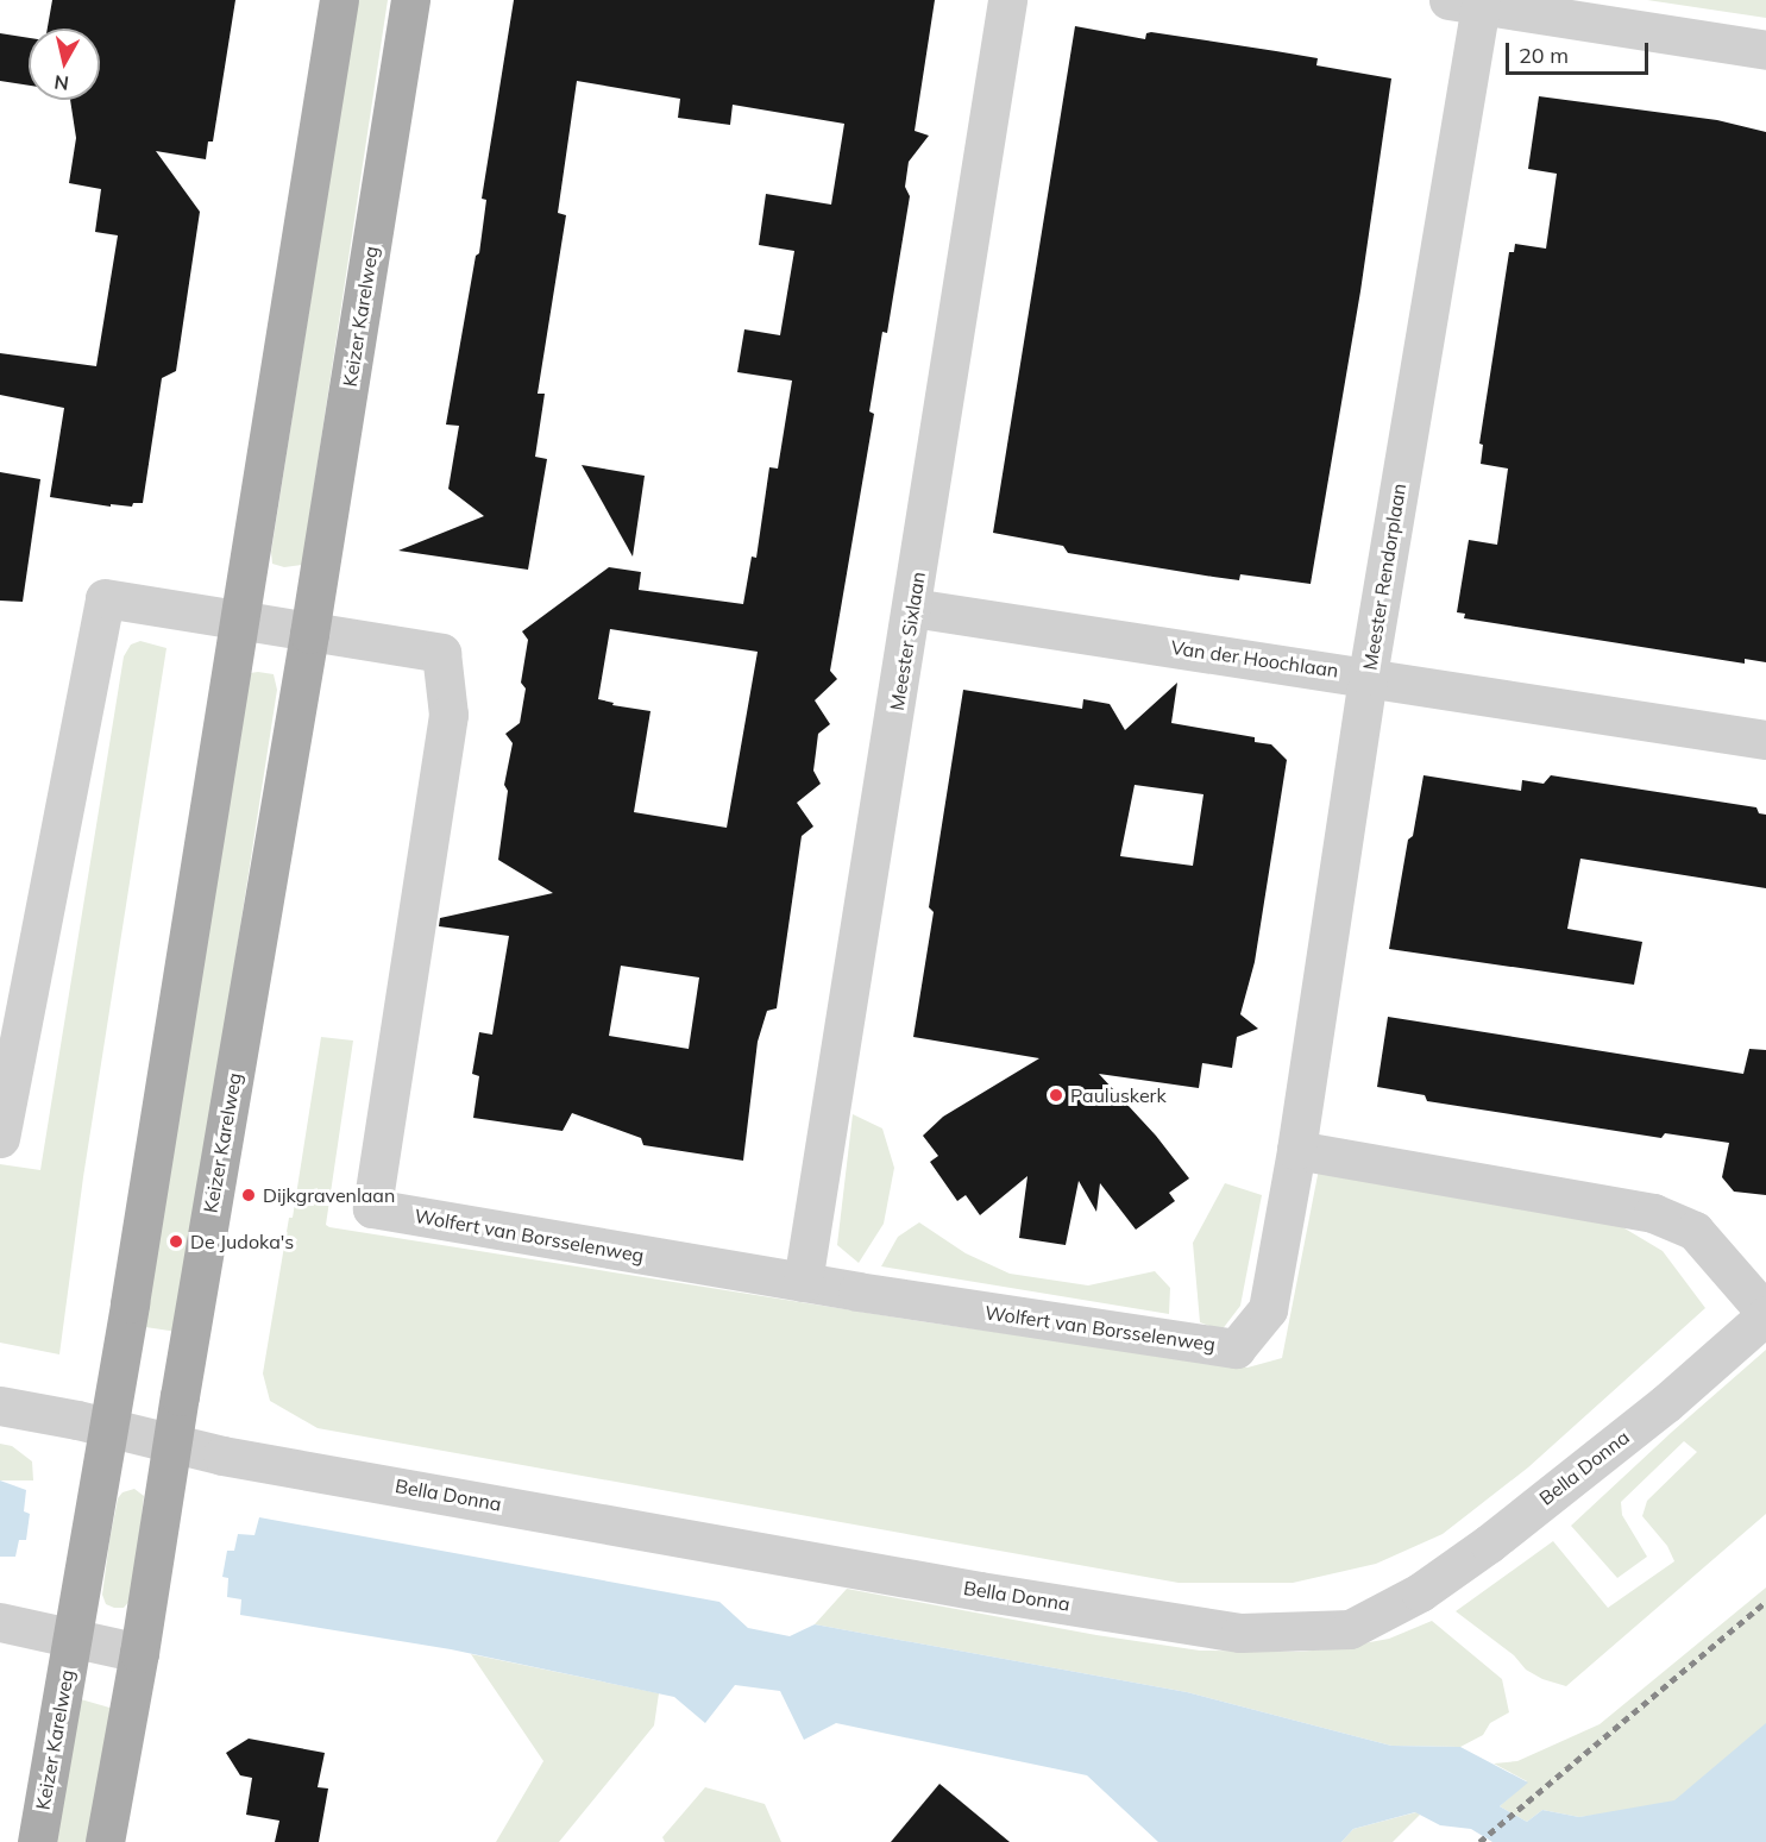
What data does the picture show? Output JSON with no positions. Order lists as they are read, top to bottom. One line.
{"streets":{"main road":["Keizer Karelweg"],"street":["Meester Rendorplaan","Meester Sixlaan","Van der Hoochlaan","Wolfert van Borsselenweg","Bella Donna"]},"crossings":[["Keizer Karelweg","Wolfert van Borsselenweg"],["Keizer Karelweg","Bella Donna"],["Meester Rendorplaan","Van der Hoochlaan"],["Meester Rendorplaan","Wolfert van Borsselenweg"],["Meester Sixlaan","Van der Hoochlaan"],["Meester Sixlaan","Wolfert van Borsselenweg"]],"places":["Pauluskerk","Dijkgravenlaan","De Judoka's"],"scale_bar":"20 m","north":"bottom"}
